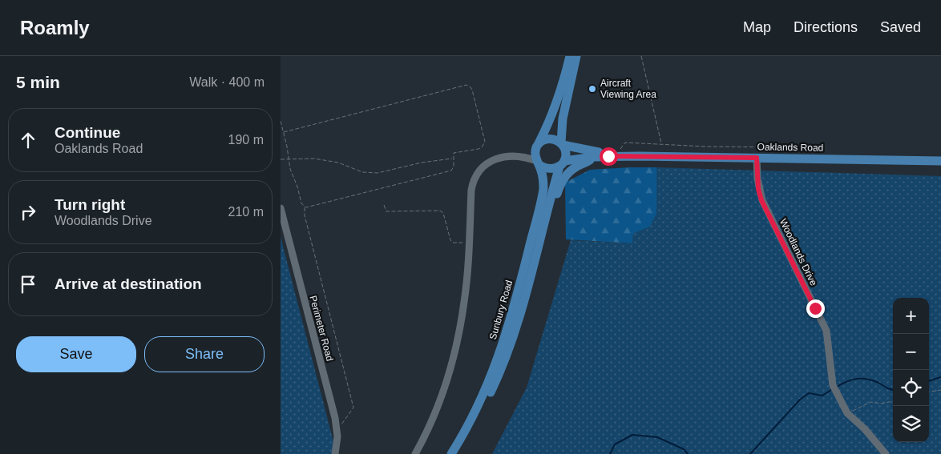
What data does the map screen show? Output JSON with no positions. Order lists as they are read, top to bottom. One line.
{"streets":{"main road":["Oaklands Road","Sunbury Road"],"lane":["Woodlands Drive","Perimeter Road"]},"crossings":[["Oaklands Road","Woodlands Drive"],["Oaklands Road","Sunbury Road"]],"places":["Aircraft Viewing Area"],"page":{"header":"Roamly","nav":["Map","Directions","Saved"],"heading":["5 min","Walk · 400 m"],"list":[["Continue","Oaklands Road","190 m"],["Turn right","Woodlands Drive","210 m"],"Arrive at destination"],"map_buttons":["+","−"],"buttons":["Save","Share"]}}
